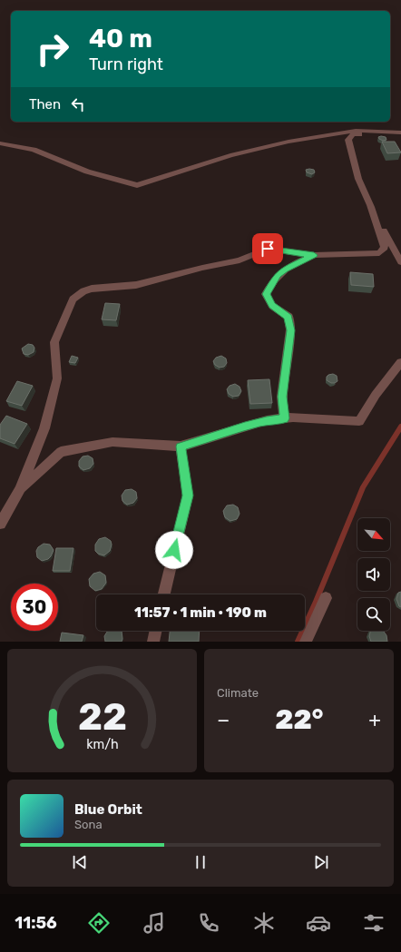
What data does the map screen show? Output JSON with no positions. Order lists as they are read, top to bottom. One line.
{"north":"bottom right","page":{"turn":["40 m","Turn right"],"then":"Then","limit":"30","trip":"11:57 · 1 min · 190 m","tile":"Climate","heat":["−","22°","+"],"song":["Blue Orbit","Sona"],"tabs":"11:56","gauge":["22","km/h"]}}
